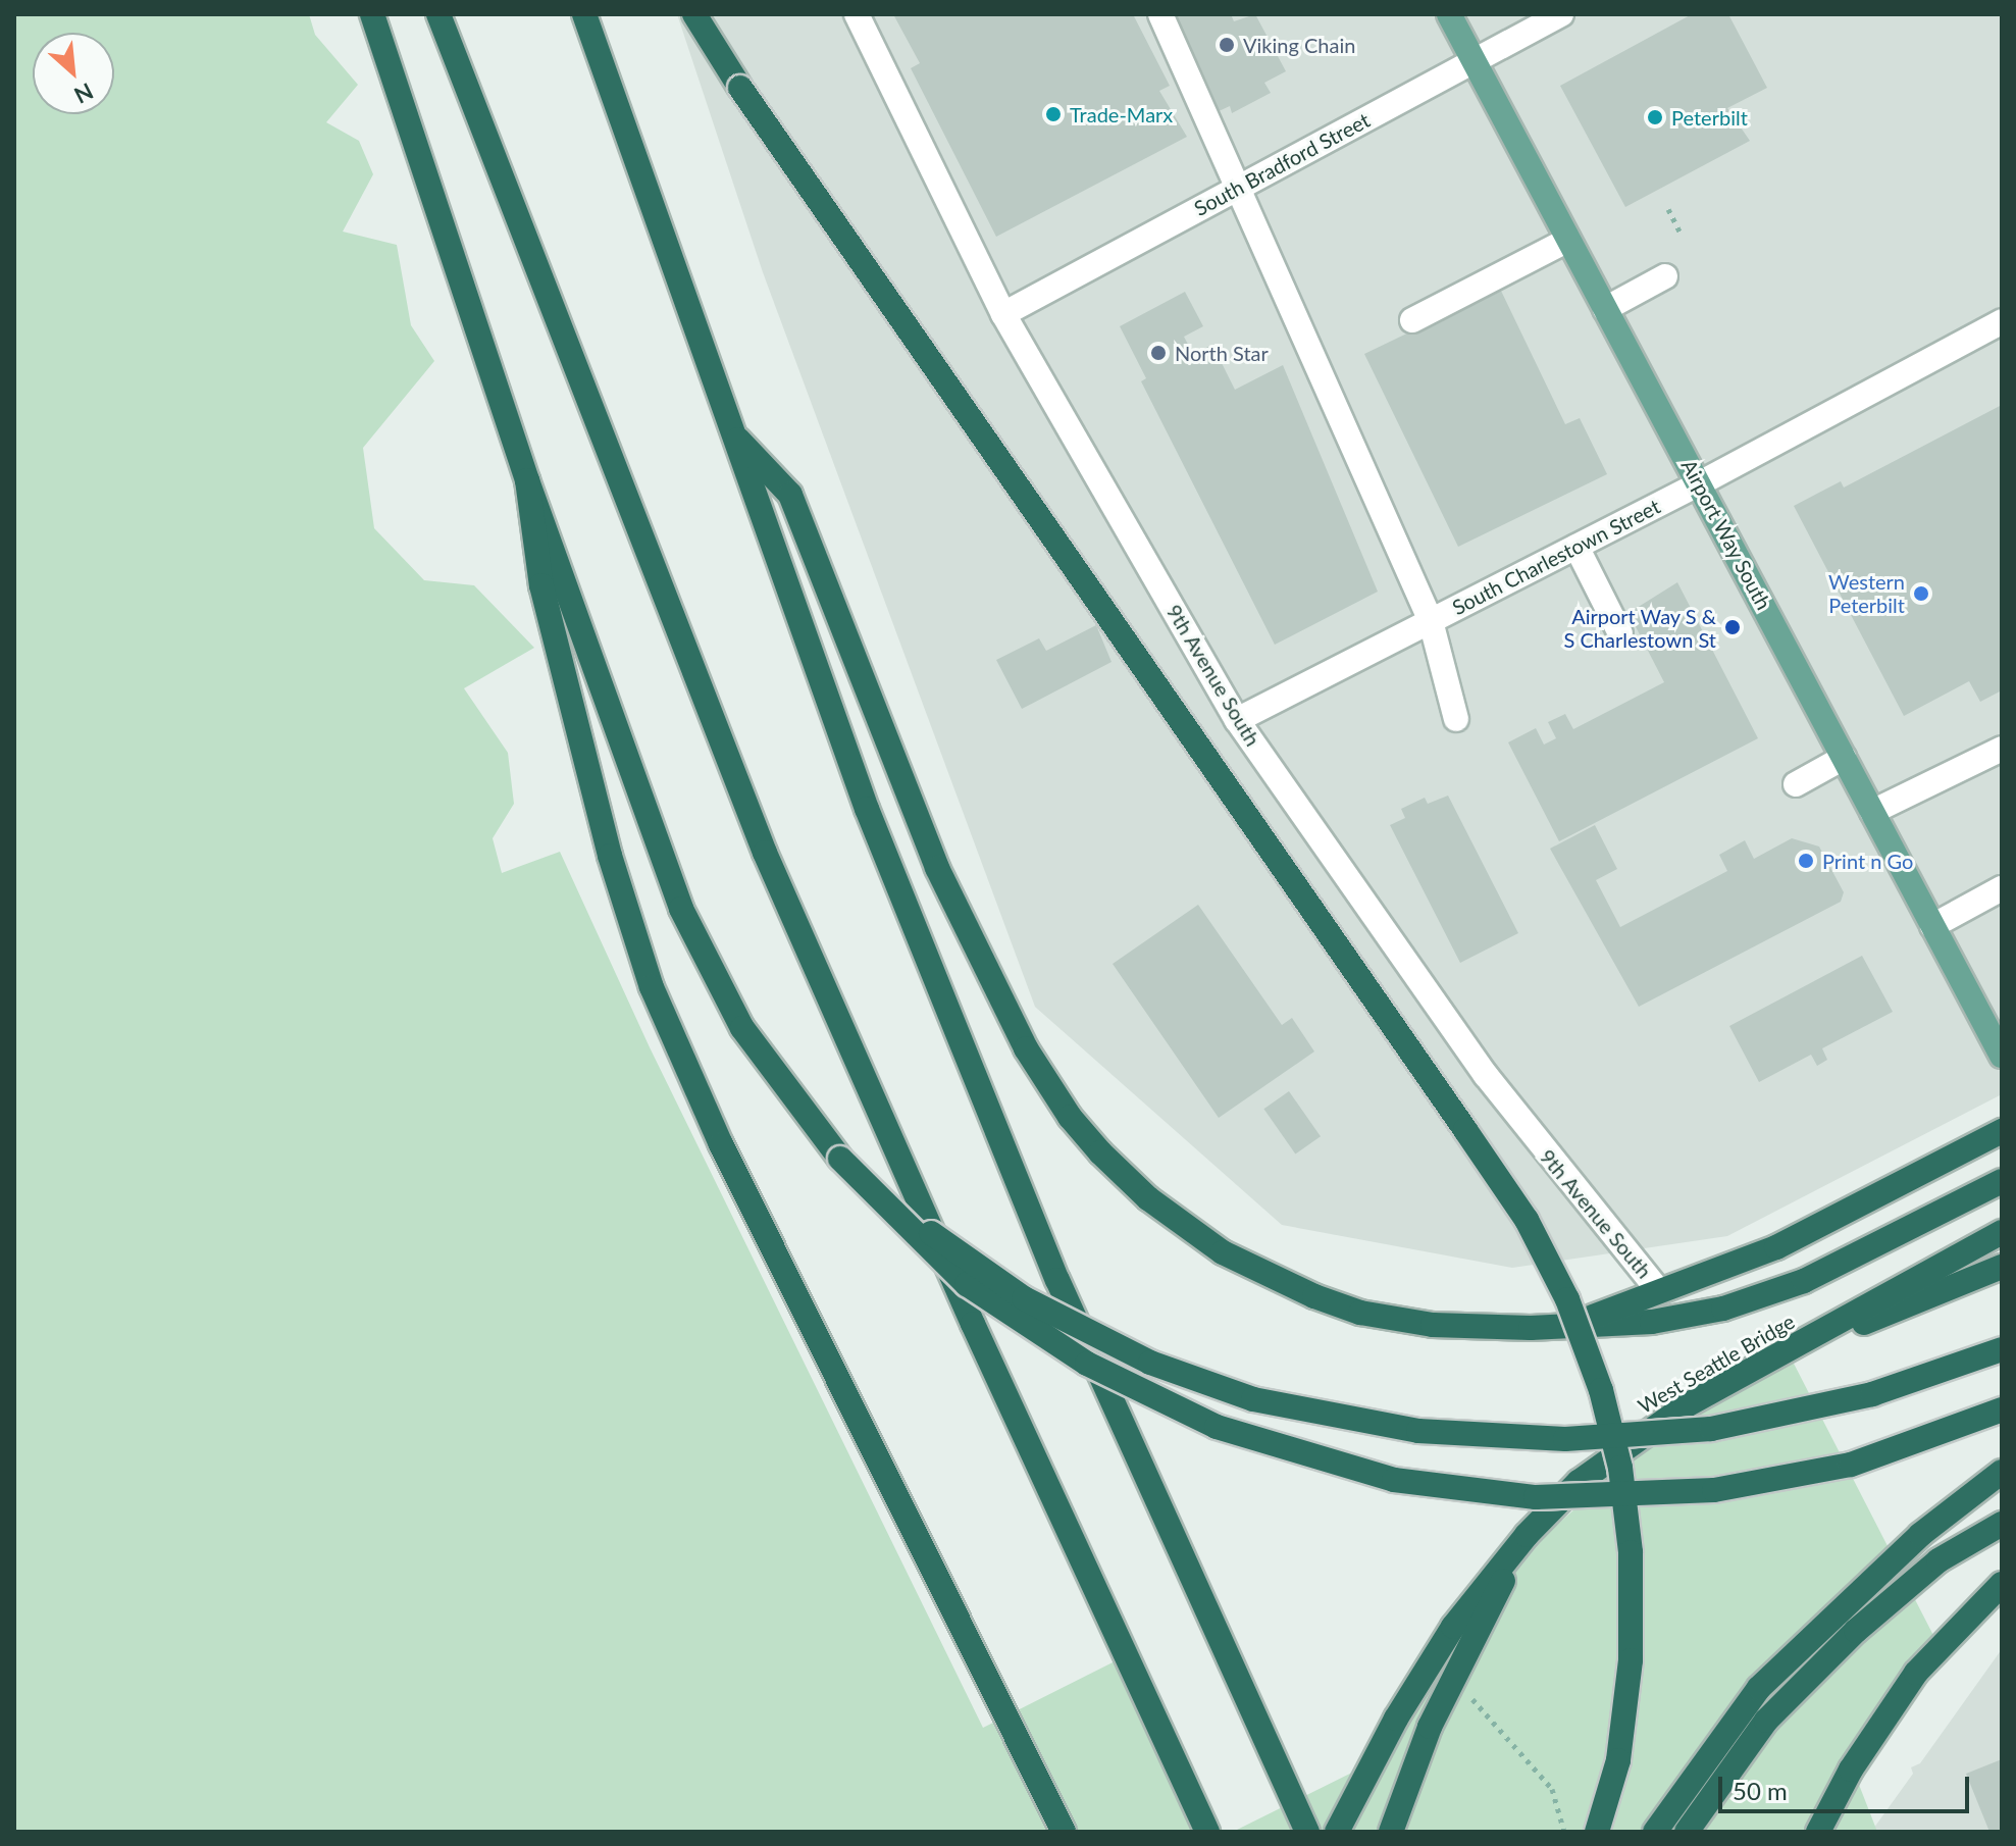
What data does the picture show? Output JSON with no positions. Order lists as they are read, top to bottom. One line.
{"streets":{"highway":["West Seattle Bridge"],"main road":["Airport Way South"],"street":["South Bradford Street","South Charlestown Street","9th Avenue South"]},"crossings":[["South Bradford Street","Airport Way South"],["South Bradford Street","9th Avenue South"],["Airport Way South","South Charlestown Street"],["South Charlestown Street","9th Avenue South"]],"places":["Viking Chain","Trade-Marx","Peterbilt","North Star","Western Peterbilt","Airport Way S & S Charlestown St","Print n Go"],"scale_bar":"50 m","north":"bottom right"}
